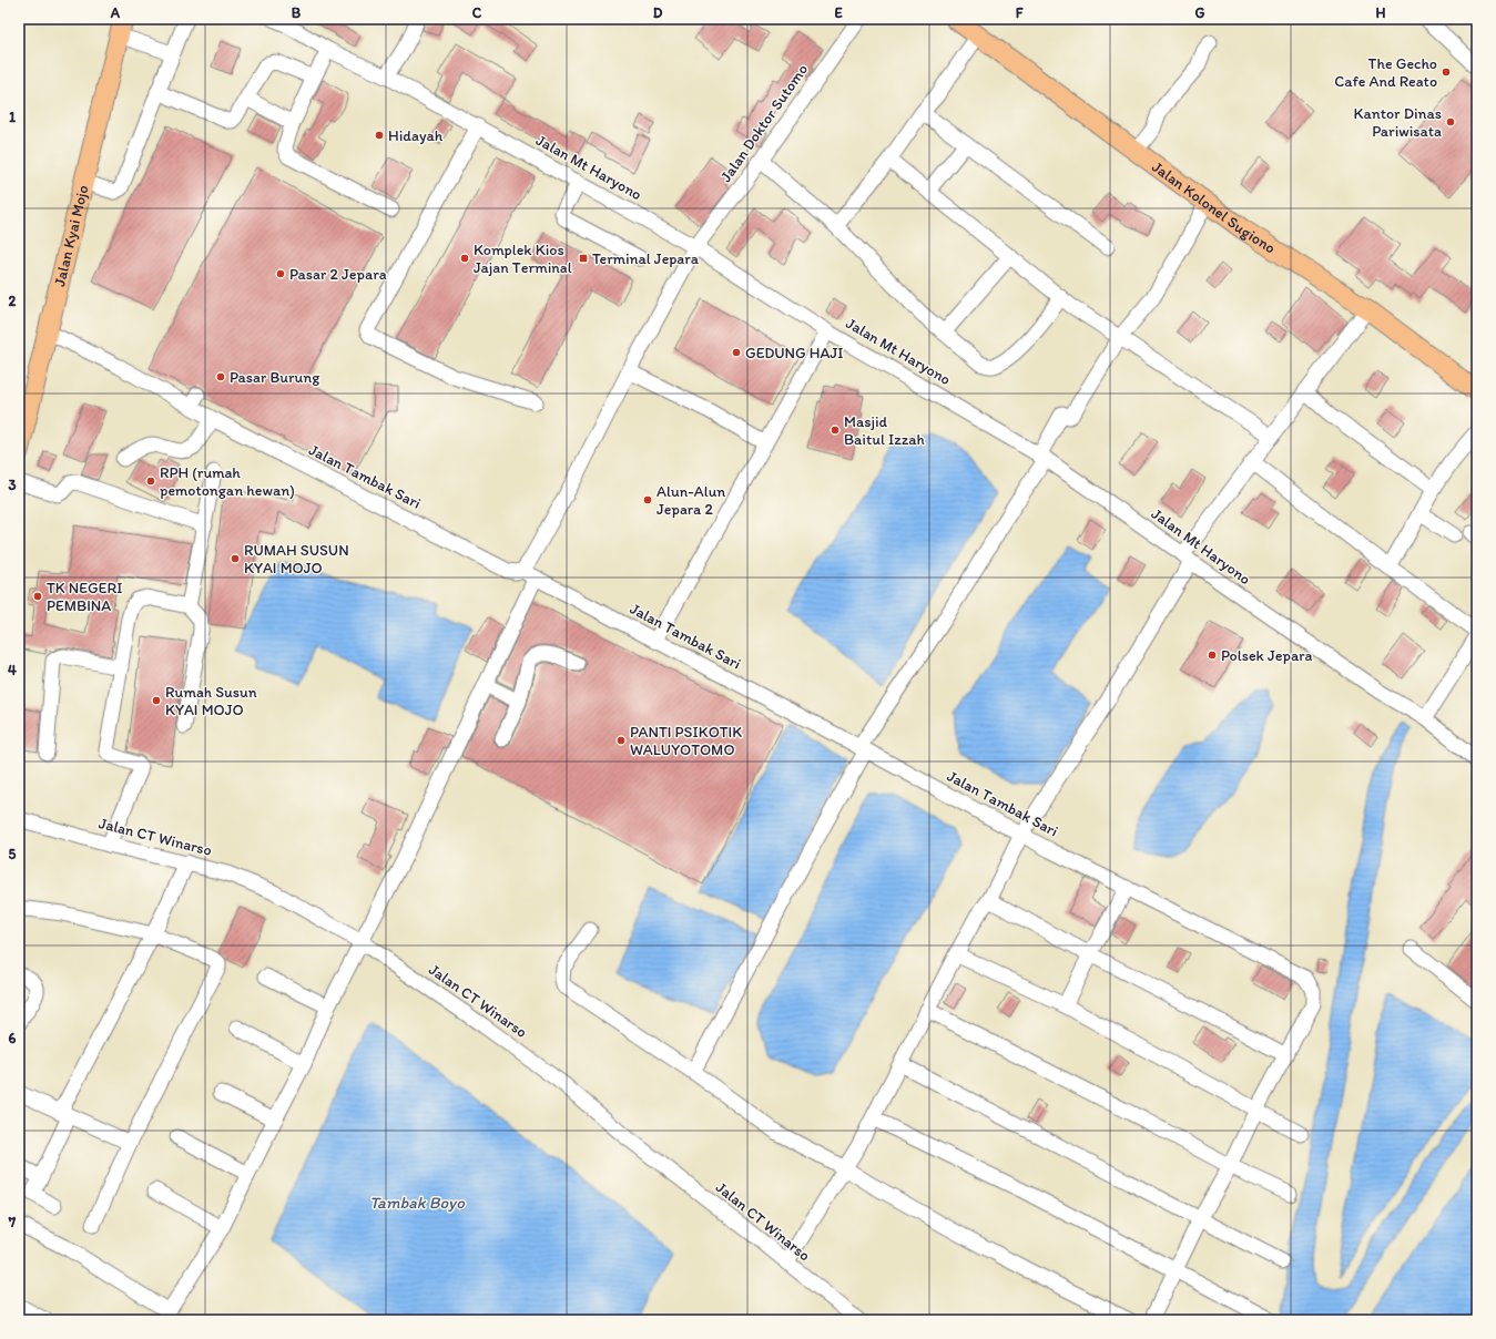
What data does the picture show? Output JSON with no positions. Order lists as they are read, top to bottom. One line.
{"streets":{"main road":["Jalan Kolonel Sugiono","Jalan Kyai Mojo"],"street":["Jalan Doktor Sutomo","Jalan Mt Haryono","Jalan Tambak Sari","Jalan CT Winarso"]},"crossings":[["Jalan Doktor Sutomo","Jalan Mt Haryono"],["Jalan Doktor Sutomo","Jalan Tambak Sari"],["Jalan Kyai Mojo","Jalan Tambak Sari"]],"water":["Tambak Boyo"],"places":{"other":["The Gecho Cafe And Reato","Kantor Dinas Pariwisata","Hidayah","Komplek Kios Jajan Terminal","Pasar 2 Jepara","GEDUNG HAJI","Pasar Burung","Masjid Baitul Izzah","RPH (rumah pemotongan hewan)","Alun-Alun Jepara 2","RUMAH SUSUN KYAI MOJO","TK NEGERI PEMBINA","Polsek Jepara","Rumah Susun KYAI MOJO","PANTI PSIKOTIK WALUYOTOMO"],"transit":["Terminal Jepara"]},"grid":{"columns":["A","B","C","D","E","F","G","H"],"rows":["1","2","3","4","5","6","7"]}}
